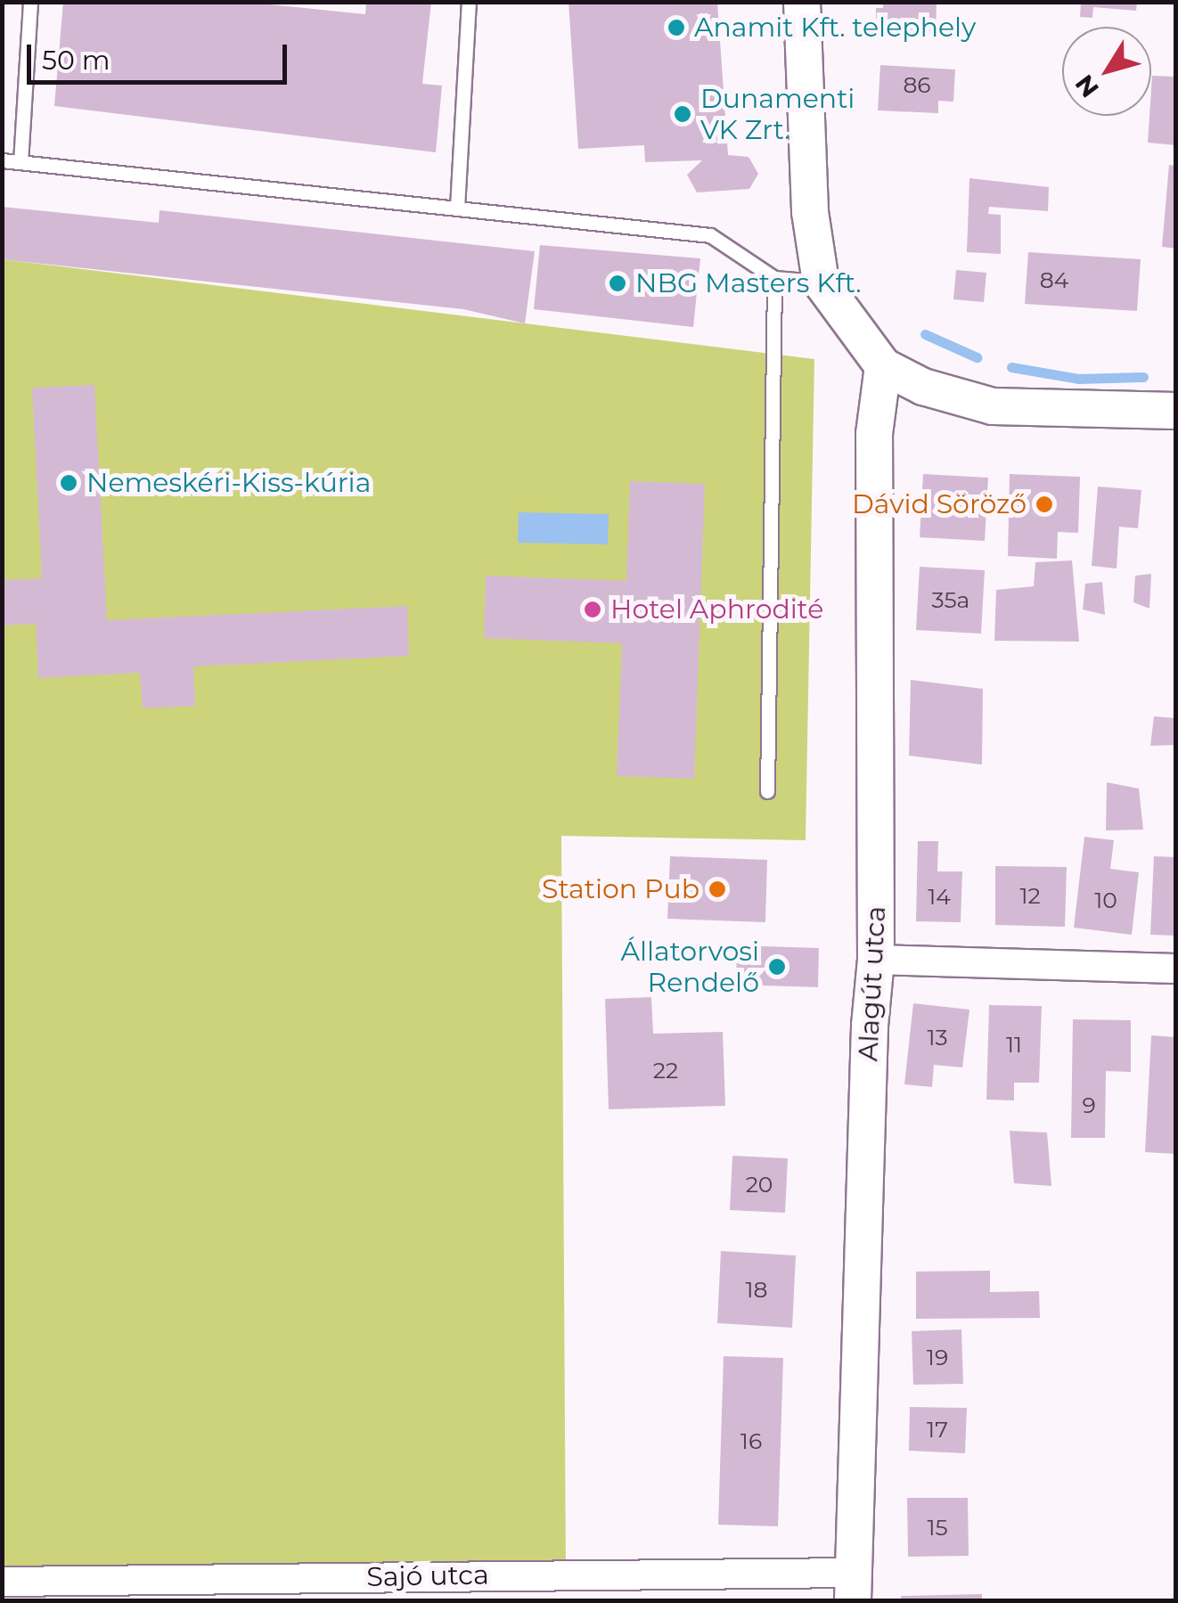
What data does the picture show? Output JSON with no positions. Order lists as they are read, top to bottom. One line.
{"streets":{"street":["Alagút utca","Sajó utca"]},"crossings":[["Alagút utca","Sajó utca"]],"places":["Anamit Kft. telephely","Dunamenti VK Zrt.","NBG Masters Kft.","Nemeskéri-Kiss-kúria","Dávid Söröző","Hotel Aphrodité","Station Pub","Állatorvosi Rendelő"],"house_numbers":["86","84","35a","12","14","10","13","11","22","9","20","18","19","17","16","15"],"scale_bar":"50 m","north":"bottom left"}
